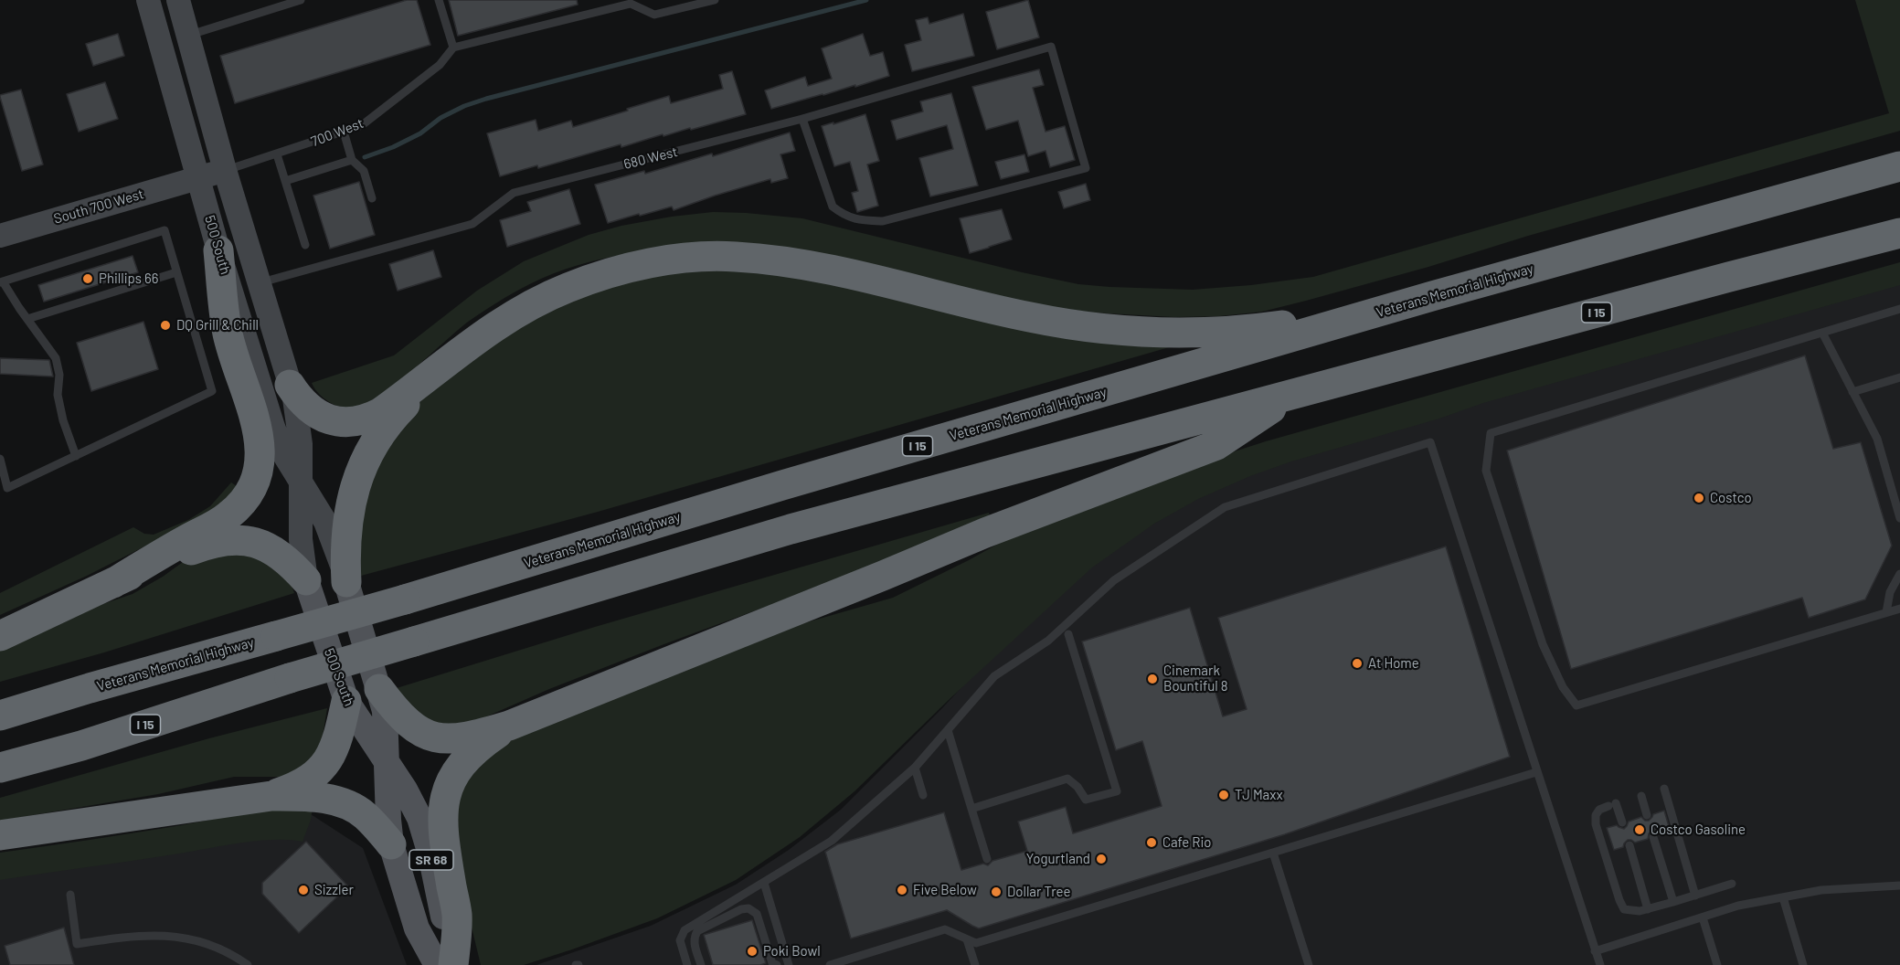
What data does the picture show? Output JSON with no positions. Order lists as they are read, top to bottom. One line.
{"streets":{"highway":["Veterans Memorial Highway","I 15"],"main road":["700 West","South 700 West","500 South","SR 68"],"lane":["680 West"]},"crossings":[["700 West","South 700 West"],["700 West","500 South"],["680 West","500 South"],["South 700 West","500 South"]],"places":["Phillips 66","DQ Grill & Chill","Costco","At Home","Cinemark Bountiful 8","TJ Maxx","Costco Gasoline","Cafe Rio","Yogurtland","Sizzler","Five Below","Dollar Tree","Poki Bowl"]}
